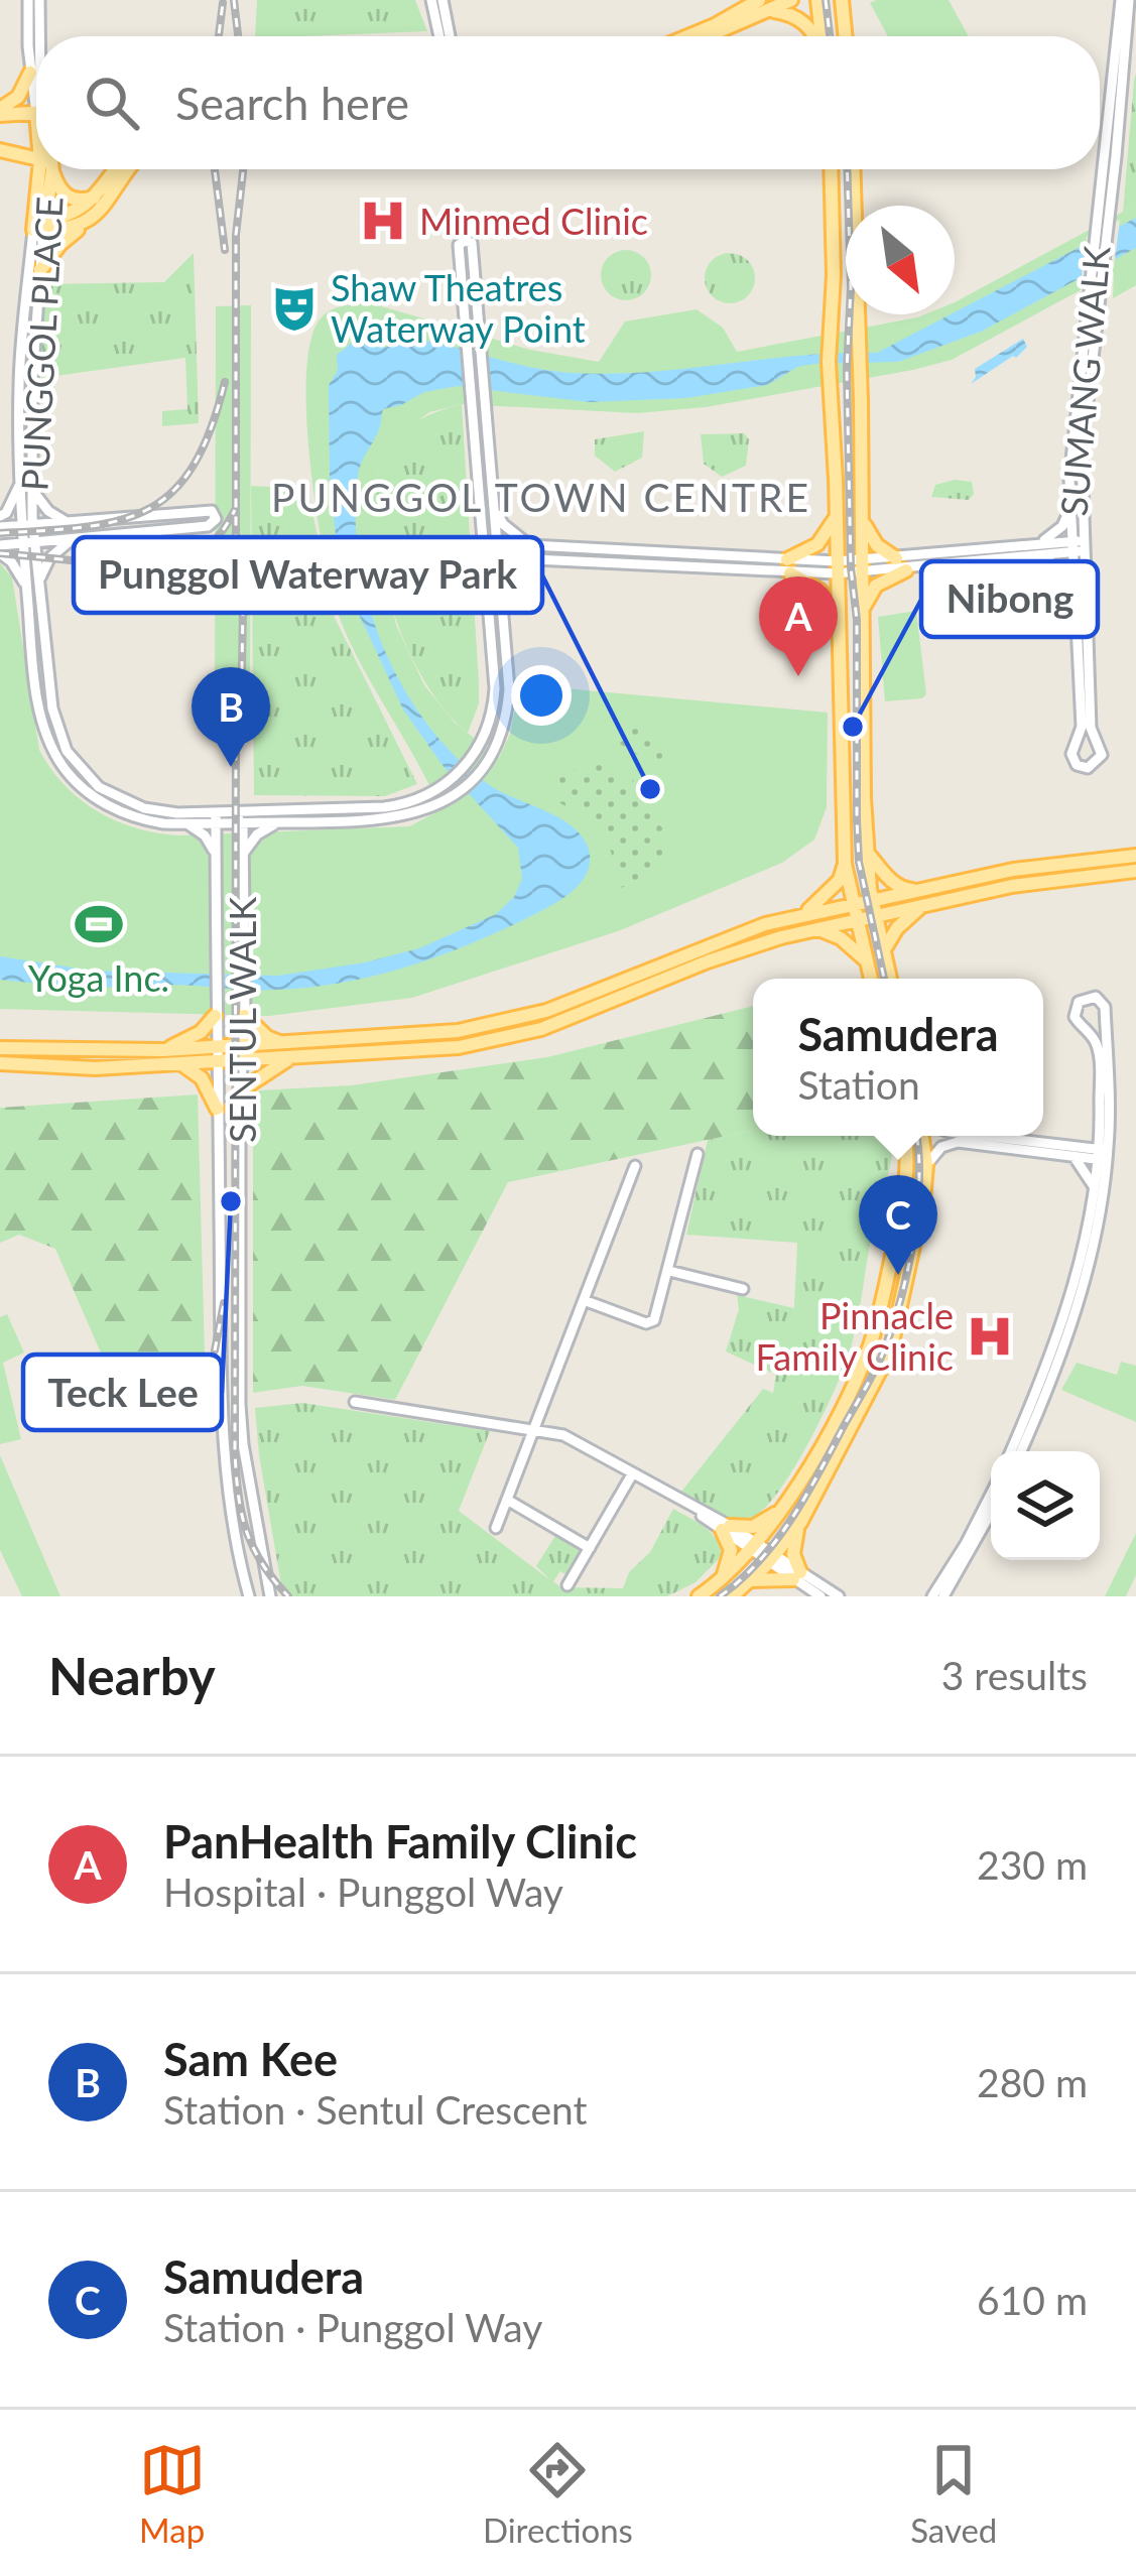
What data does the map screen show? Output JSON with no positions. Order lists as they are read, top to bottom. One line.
{"streets":{"main road":["PUNGGOL PLACE"],"street":["SUMANG WALK","SENTUL WALK"]},"districts":["PUNGGOL TOWN CENTRE"],"places":{"hospital":["Minmed Clinic","Pinnacle Family Clinic"],"theatre":["Shaw Theatres Waterway Point"],"other":["Nibong","Punggol Waterway Park","Teck Lee"],"sports":["Yoga Inc."]},"north":"bottom right","page":{"search":"Search here","pins":["A","B","C"],"popup":["Samudera","Station"],"heading":["Nearby","3 results"],"list":[{"mark":"A","name":"PanHealth Family Clinic","note":"Hospital · Punggol Way","value":"230 m"},{"mark":"B","name":"Sam Kee","note":"Station · Sentul Crescent","value":"280 m"},{"mark":"C","name":"Samudera","note":"Station · Punggol Way","value":"610 m"}],"nav":["Map","Directions","Saved"]}}
